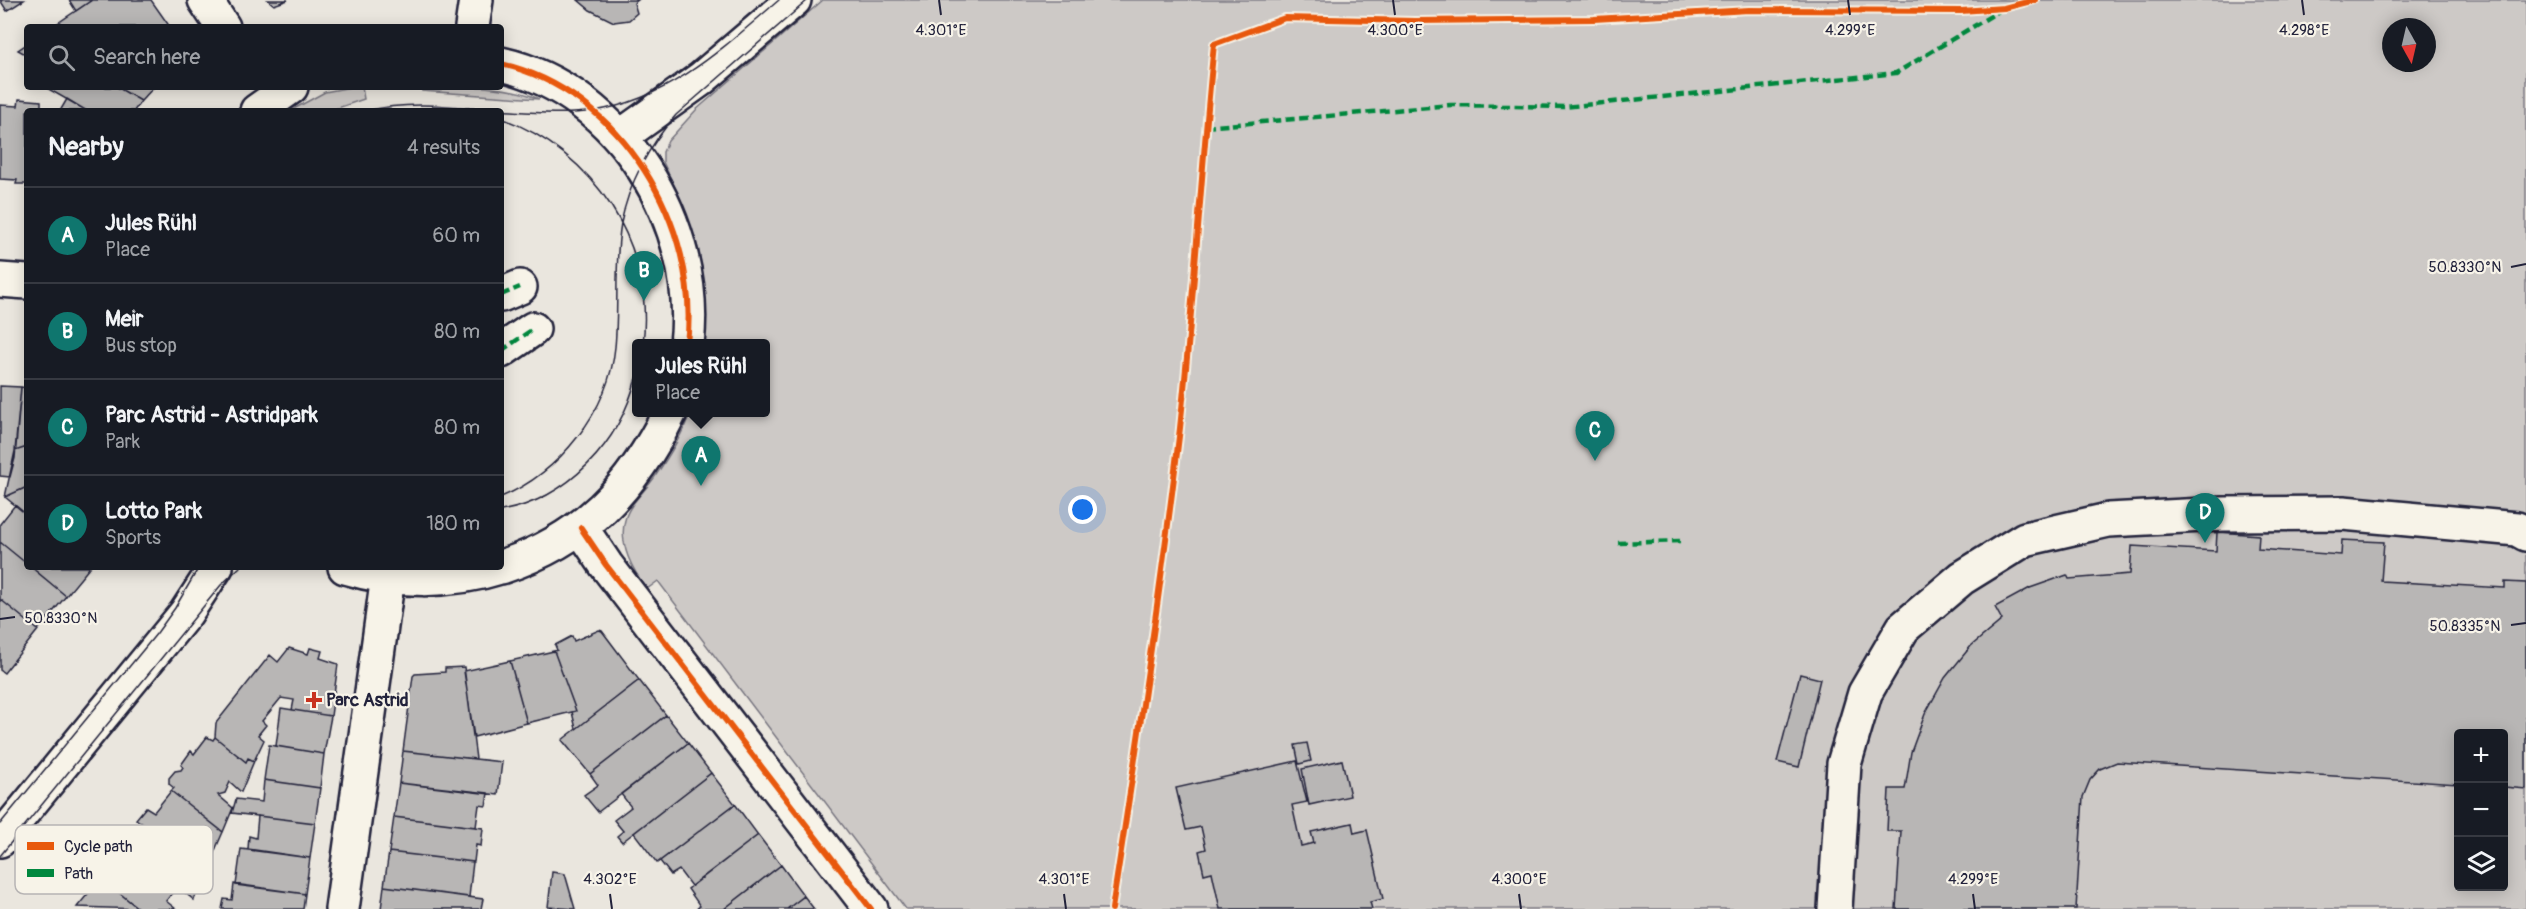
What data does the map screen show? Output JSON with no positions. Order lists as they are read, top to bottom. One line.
{"places":{"health":["Parc Astrid"]},"legend":["Cycle path","Path"],"north":"bottom","page":{"search":"Search here","heading":["Nearby","4 results"],"list":[{"mark":"A","name":"Jules Rühl","note":"Place","value":"60 m"},{"mark":"B","name":"Meir","note":"Bus stop","value":"80 m"},{"mark":"C","name":"Parc Astrid - Astridpark","note":"Park","value":"80 m"},{"mark":"D","name":"Lotto Park","note":"Sports","value":"180 m"}],"pins":["B","C","A","D"],"popup":["Jules Rühl","Place"],"map_buttons":["+","−"]},"coordinates":["4.301°E","4.300°E","4.299°E","4.298°E","50.8330°N","50.8335°N","4.302°E"]}
